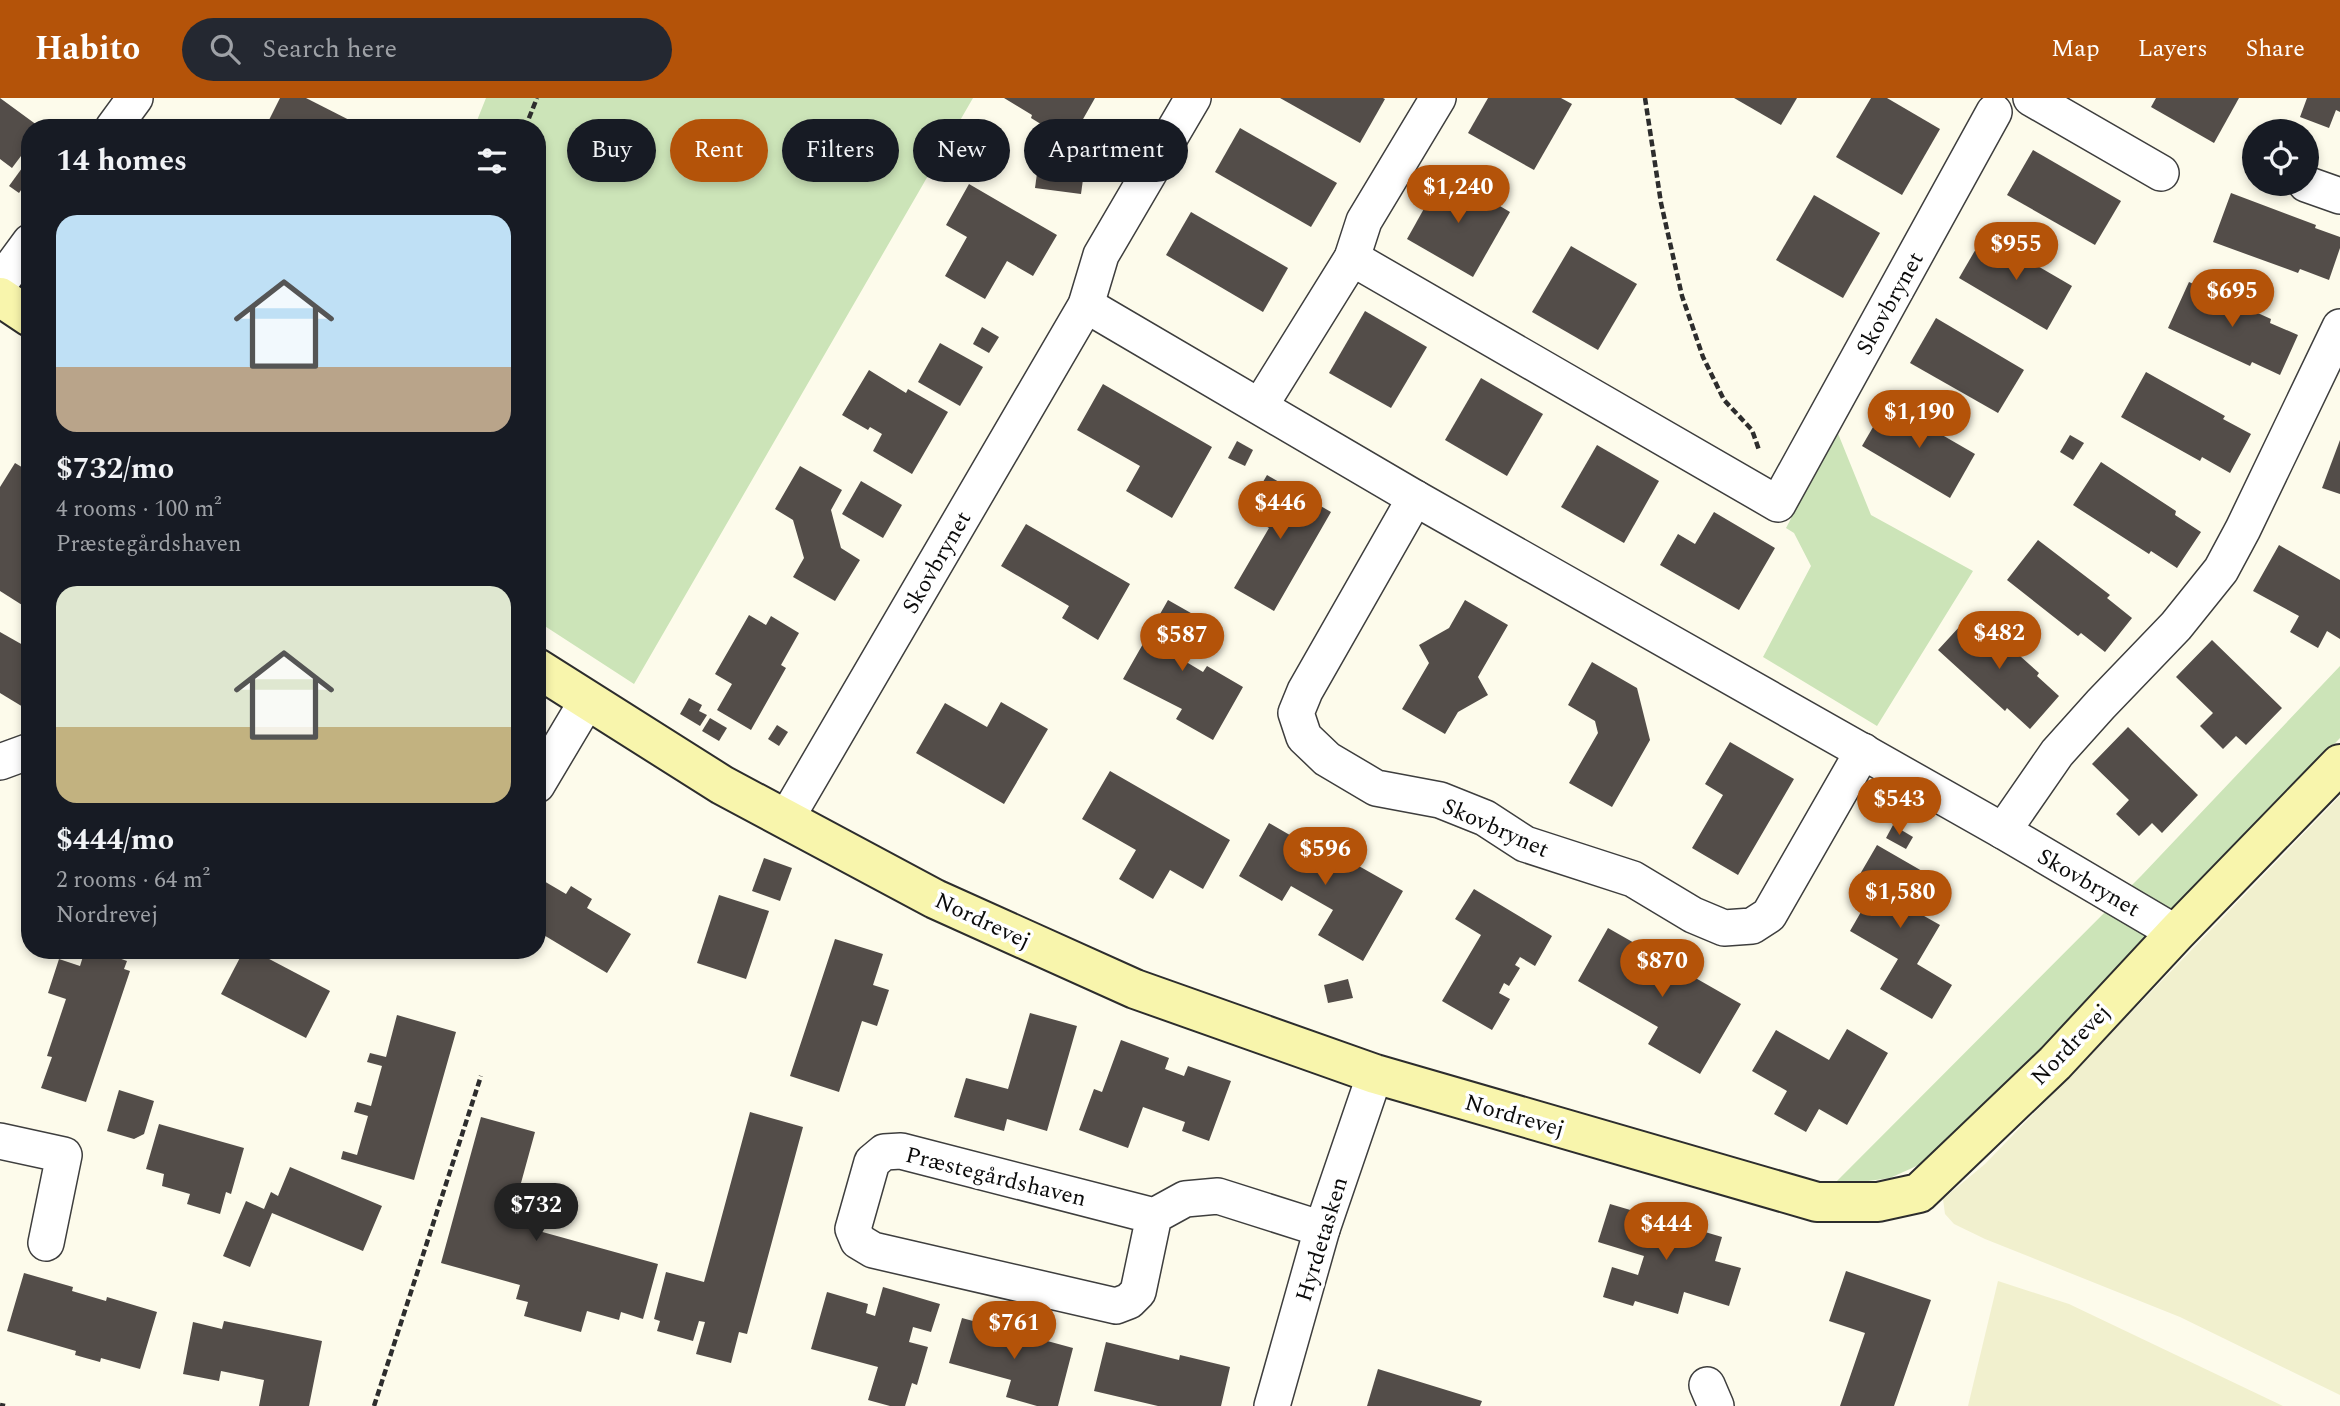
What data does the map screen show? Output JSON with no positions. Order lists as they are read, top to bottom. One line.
{"streets":{"street":["Skovbrynet","Nordrevej","Præstegårdshaven","Hyrdetasken"]},"crossings":[["Skovbrynet","Nordrevej"],["Nordrevej","Hyrdetasken"]],"page":{"header":"Habito","search":"Search here","nav":["Map","Layers","Share"],"chip":["Buy","Rent","Filters","New","Apartment"],"heading":"14 homes","price":["$1,240","$955","$695","$1,190","$446","$482","$587","$543","$596","$1,580","$870","$732","$444","$761"],"list":[{"name":"$732/mo","note":"4 rooms · 100 m² · Præstegårdshaven"},{"name":"$444/mo","note":"2 rooms · 64 m² · Nordrevej"}]}}
